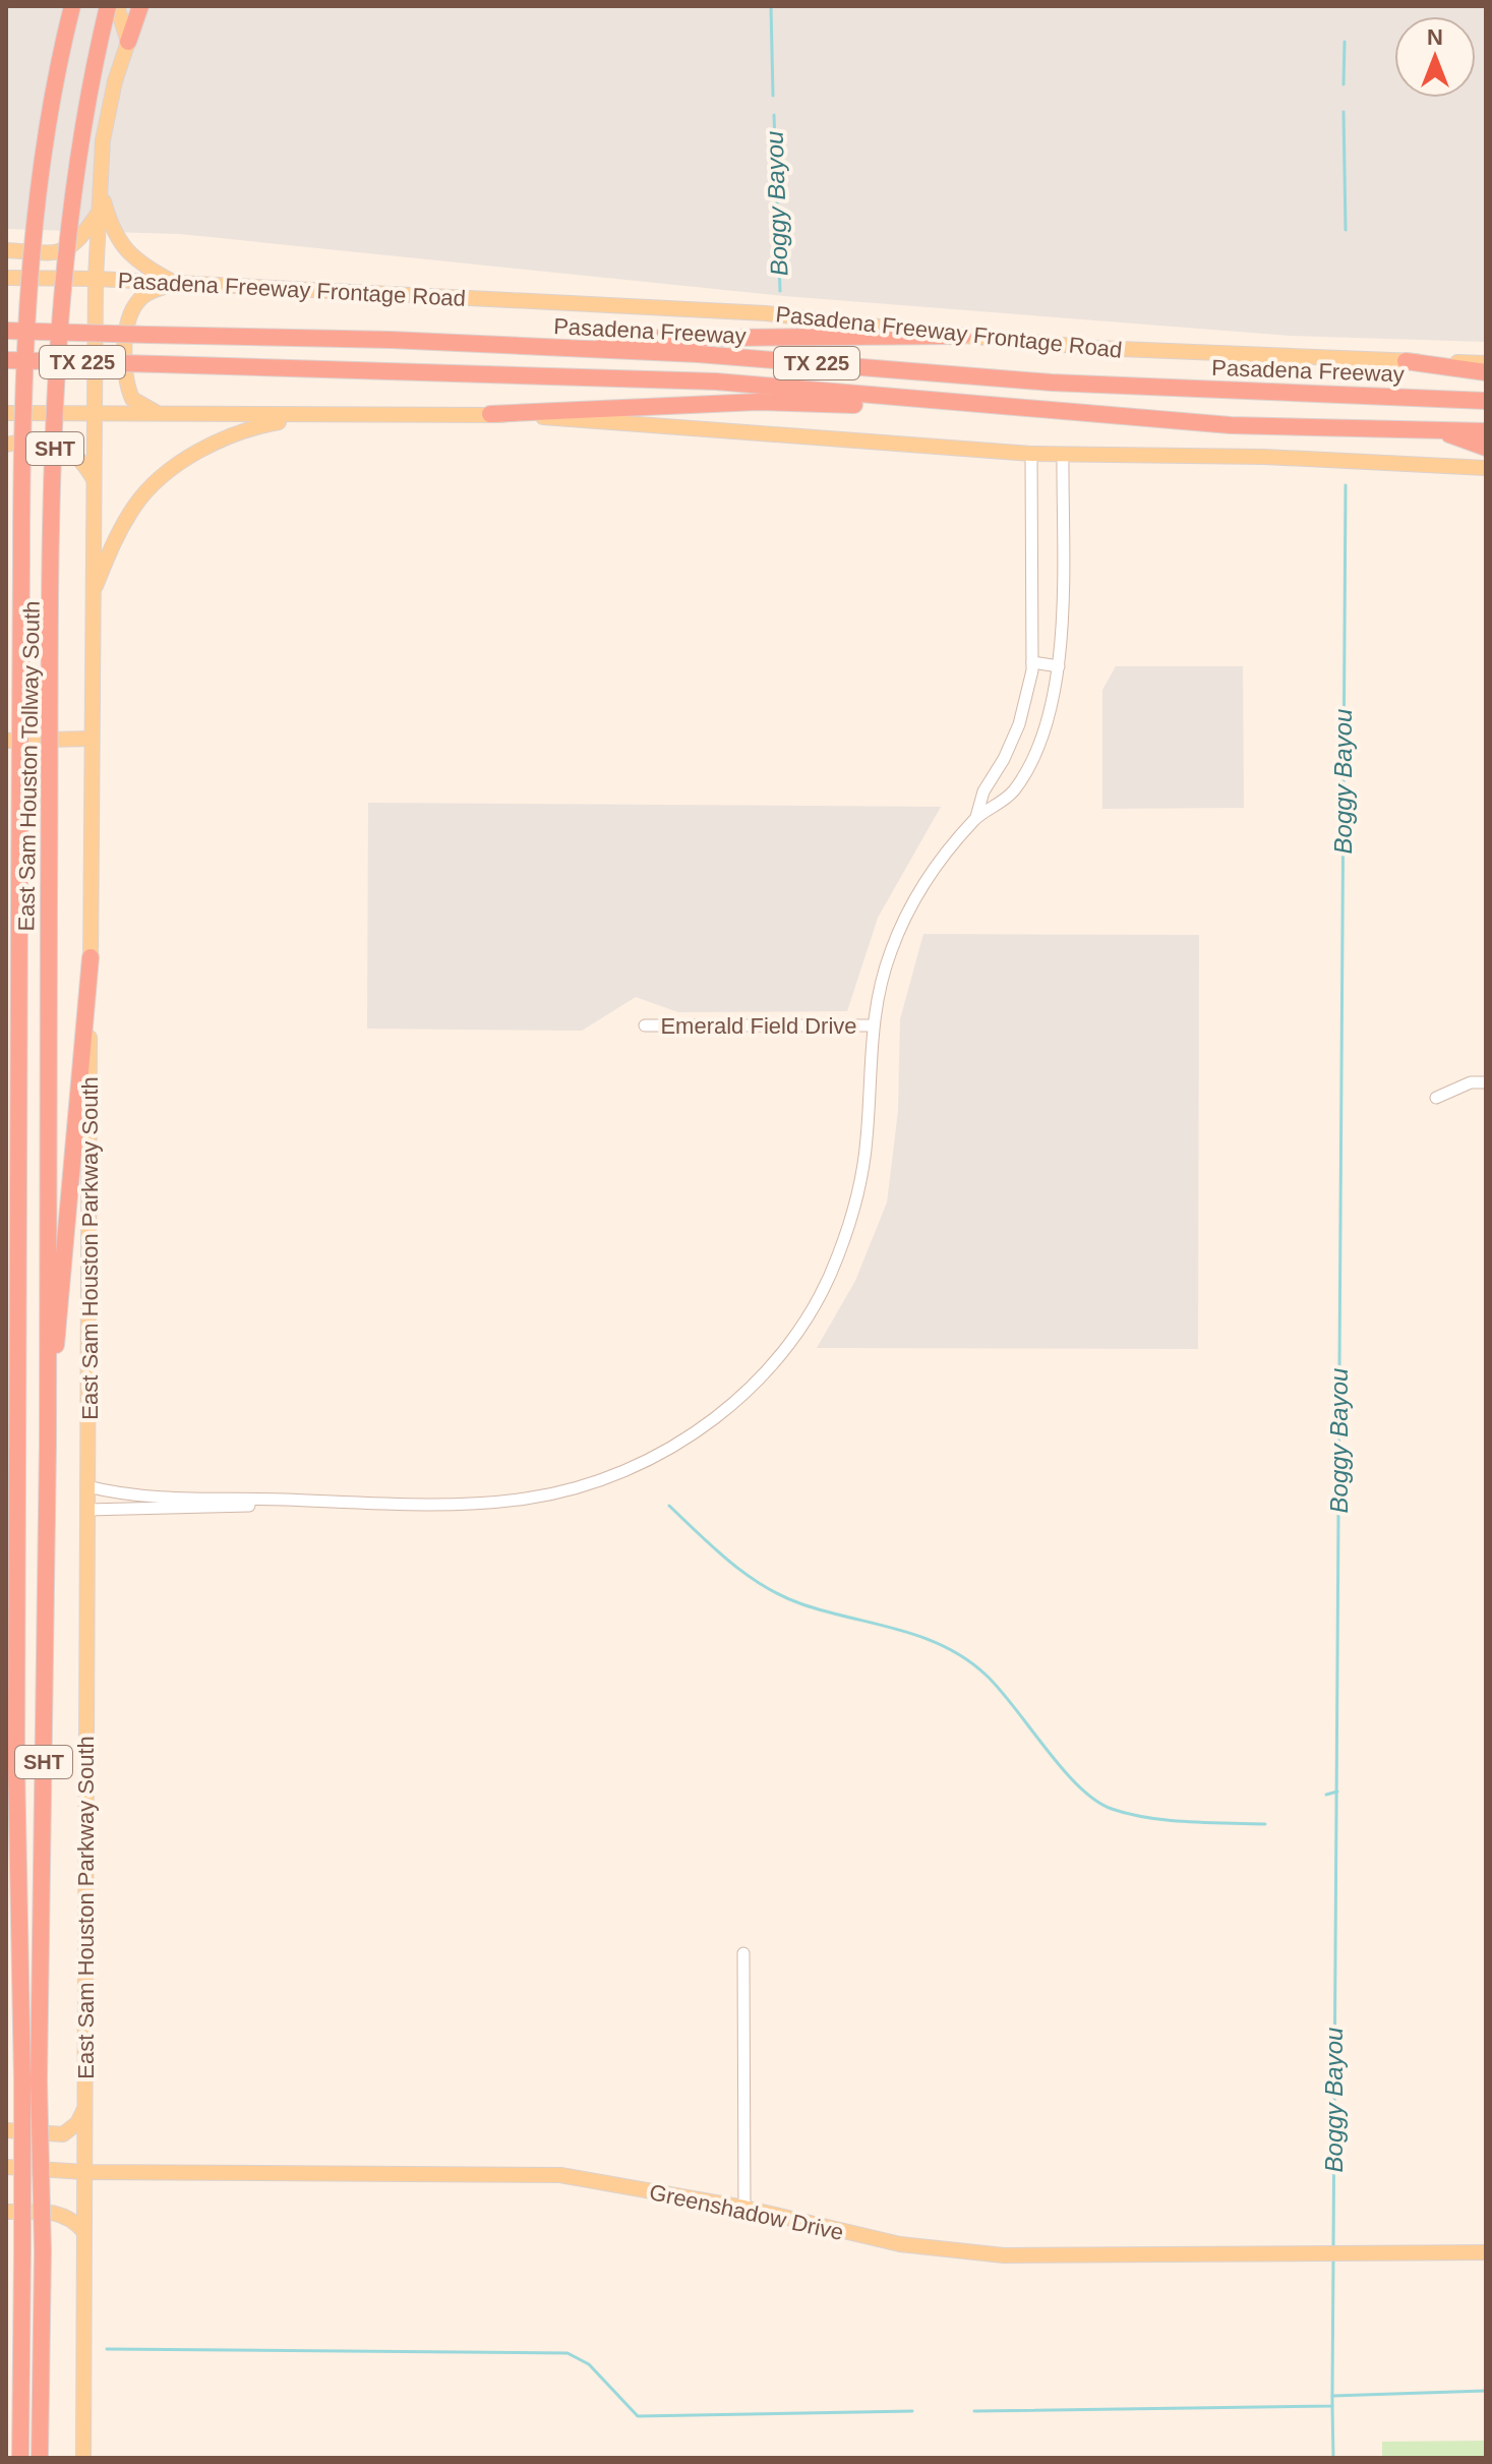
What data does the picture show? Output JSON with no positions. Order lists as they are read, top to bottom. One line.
{"streets":{"highway":["Pasadena Freeway","TX 225","SHT","East Sam Houston Tollway South"],"main road":["Pasadena Freeway Frontage Road","East Sam Houston Parkway South","Greenshadow Drive"],"street":["Emerald Field Drive"]},"crossings":[["Pasadena Freeway Frontage Road","East Sam Houston Parkway South"],["East Sam Houston Parkway South","Greenshadow Drive"]],"water":["Boggy Bayou"],"north":"top"}
